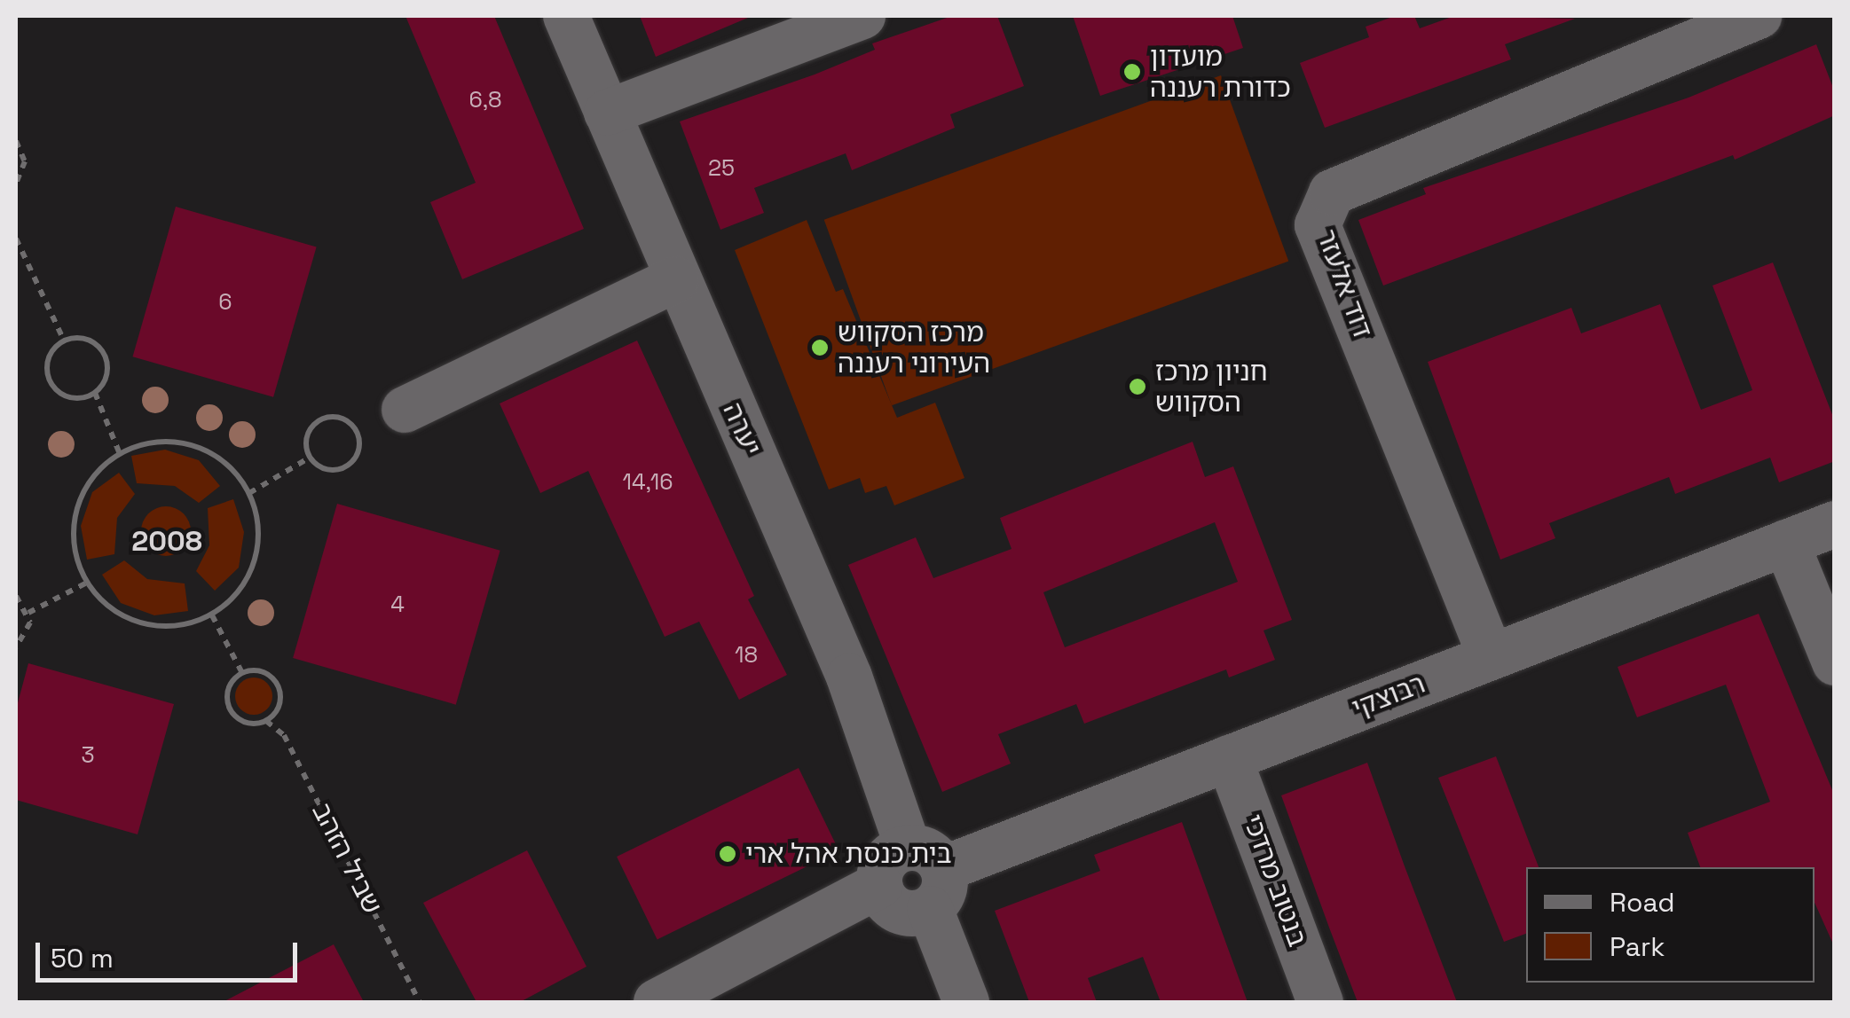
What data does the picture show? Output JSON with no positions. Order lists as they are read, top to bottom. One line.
{"streets":{"street":["דוד אלעזר","יערה","רבוצקי","בנטוב מרדכי"],"path":["שביל הזהב"]},"crossings":[["דוד אלעזר","רבוצקי"],["יערה","רבוצקי"],["רבוצקי","בנטוב מרדכי"]],"districts":["2008"],"places":["מועדון כדורת רעננה","מרכז הסקווש העירוני רעננה","חניון מרכז הסקווש","בית כנסת אהל ארי"],"house_numbers":["6,8","25","6","14,16","4","18","3"],"legend":["Road","Park"],"scale_bar":"50 m"}
